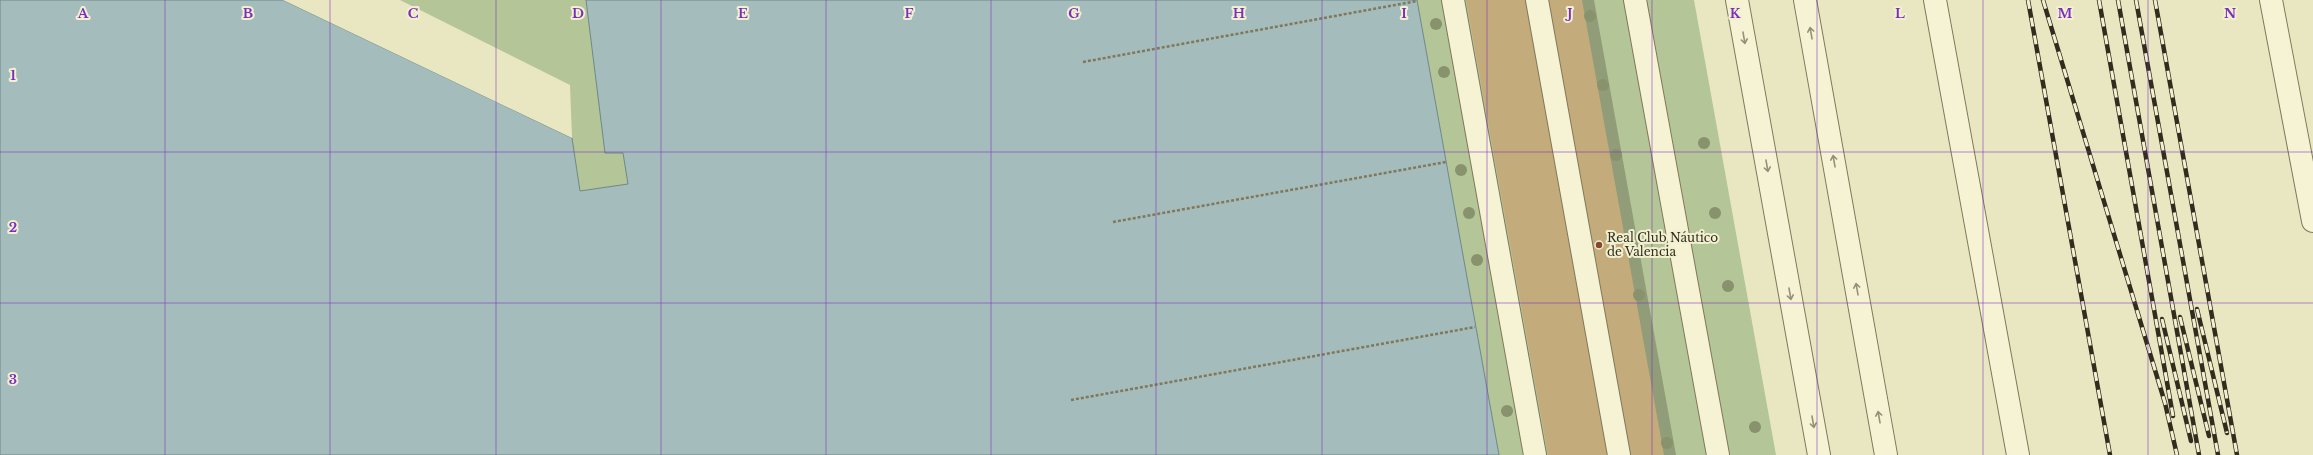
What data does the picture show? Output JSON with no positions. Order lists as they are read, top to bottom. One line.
{"places":["Real Club Náutico de Valencia"],"grid":{"columns":["A","B","C","D","E","F","G","H","I","J","K","L","M","N"],"rows":["1","2","3"]}}
